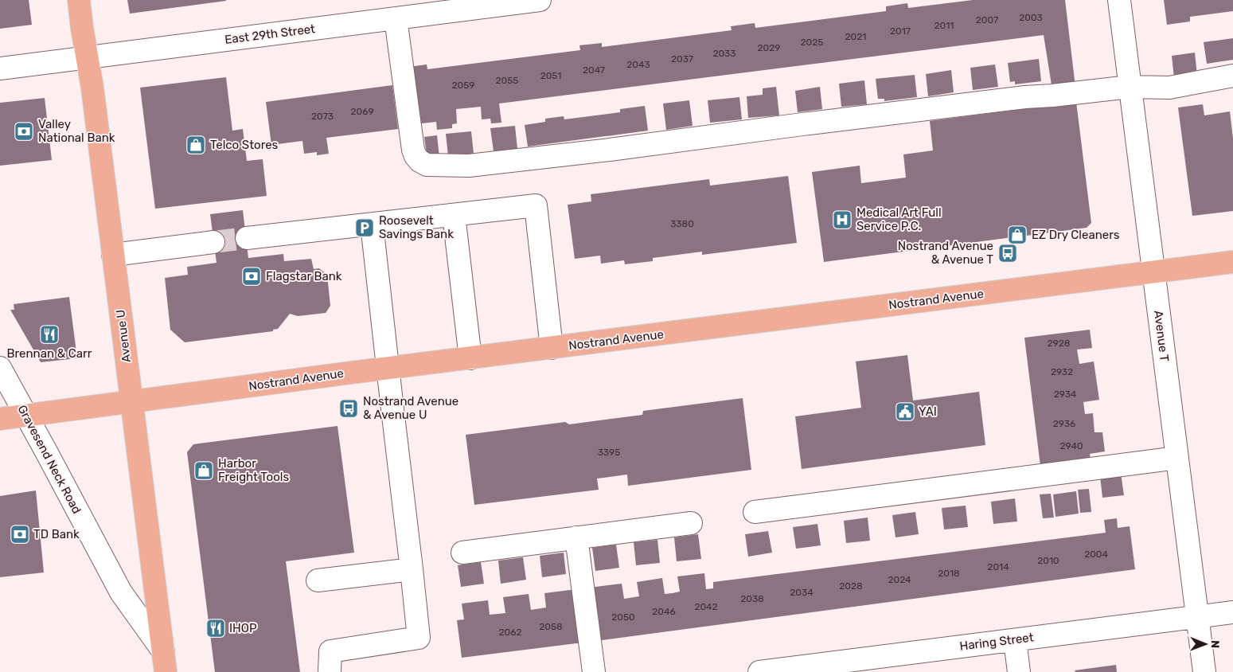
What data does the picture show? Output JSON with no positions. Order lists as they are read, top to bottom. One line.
{"streets":{"main road":["Nostrand Avenue","Avenue U"],"street":["East 29th Street","Avenue T","Gravesend Neck Road","Haring Street"]},"crossings":[["East 29th Street","Avenue U"],["Nostrand Avenue","Avenue U"],["Nostrand Avenue","Avenue T"],["Nostrand Avenue","Gravesend Neck Road"],["Avenue U","Gravesend Neck Road"],["Avenue T","Haring Street"]],"places":{"bank":["Valley National Bank","Flagstar Bank","TD Bank"],"shop":["Telco Stores","EZ Dry Cleaners","Harbor Freight Tools"],"hospital":["Medical Art Full Service P.C."],"parking":["Roosevelt Savings Bank"],"bus stop":["Nostrand Avenue & Avenue T","Nostrand Avenue & Avenue U"],"restaurant":["Brennan & Carr","IHOP"],"public building":["YAI"]},"house_numbers":["2003","2007","2011","2017","2021","2025","2029","2033","2037","2043","2047","2051","2055","2059","2069","2073","3380","2928","2932","2934","2936","2940","3395","2004","2010","2014","2018","2024","2028","2034","2038","2042","2046","2050","2058","2062"],"north":"right"}
